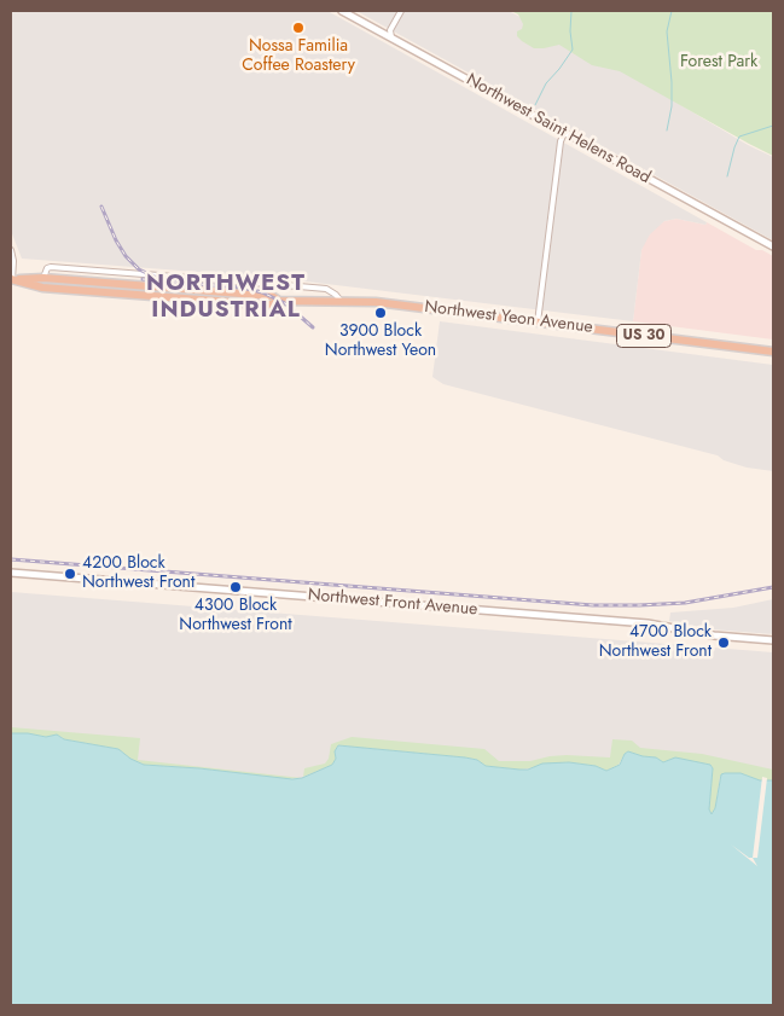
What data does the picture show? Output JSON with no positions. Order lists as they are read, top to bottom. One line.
{"streets":{"highway":["Northwest Yeon Avenue","US 30"],"main road":["Northwest Saint Helens Road","Northwest Front Avenue"]},"districts":["NORTHWEST INDUSTRIAL"],"parks":["Forest Park"],"places":["Nossa Familia Coffee Roastery","3900 Block Northwest Yeon","4200 Block Northwest Front","4300 Block Northwest Front","4700 Block Northwest Front"]}
